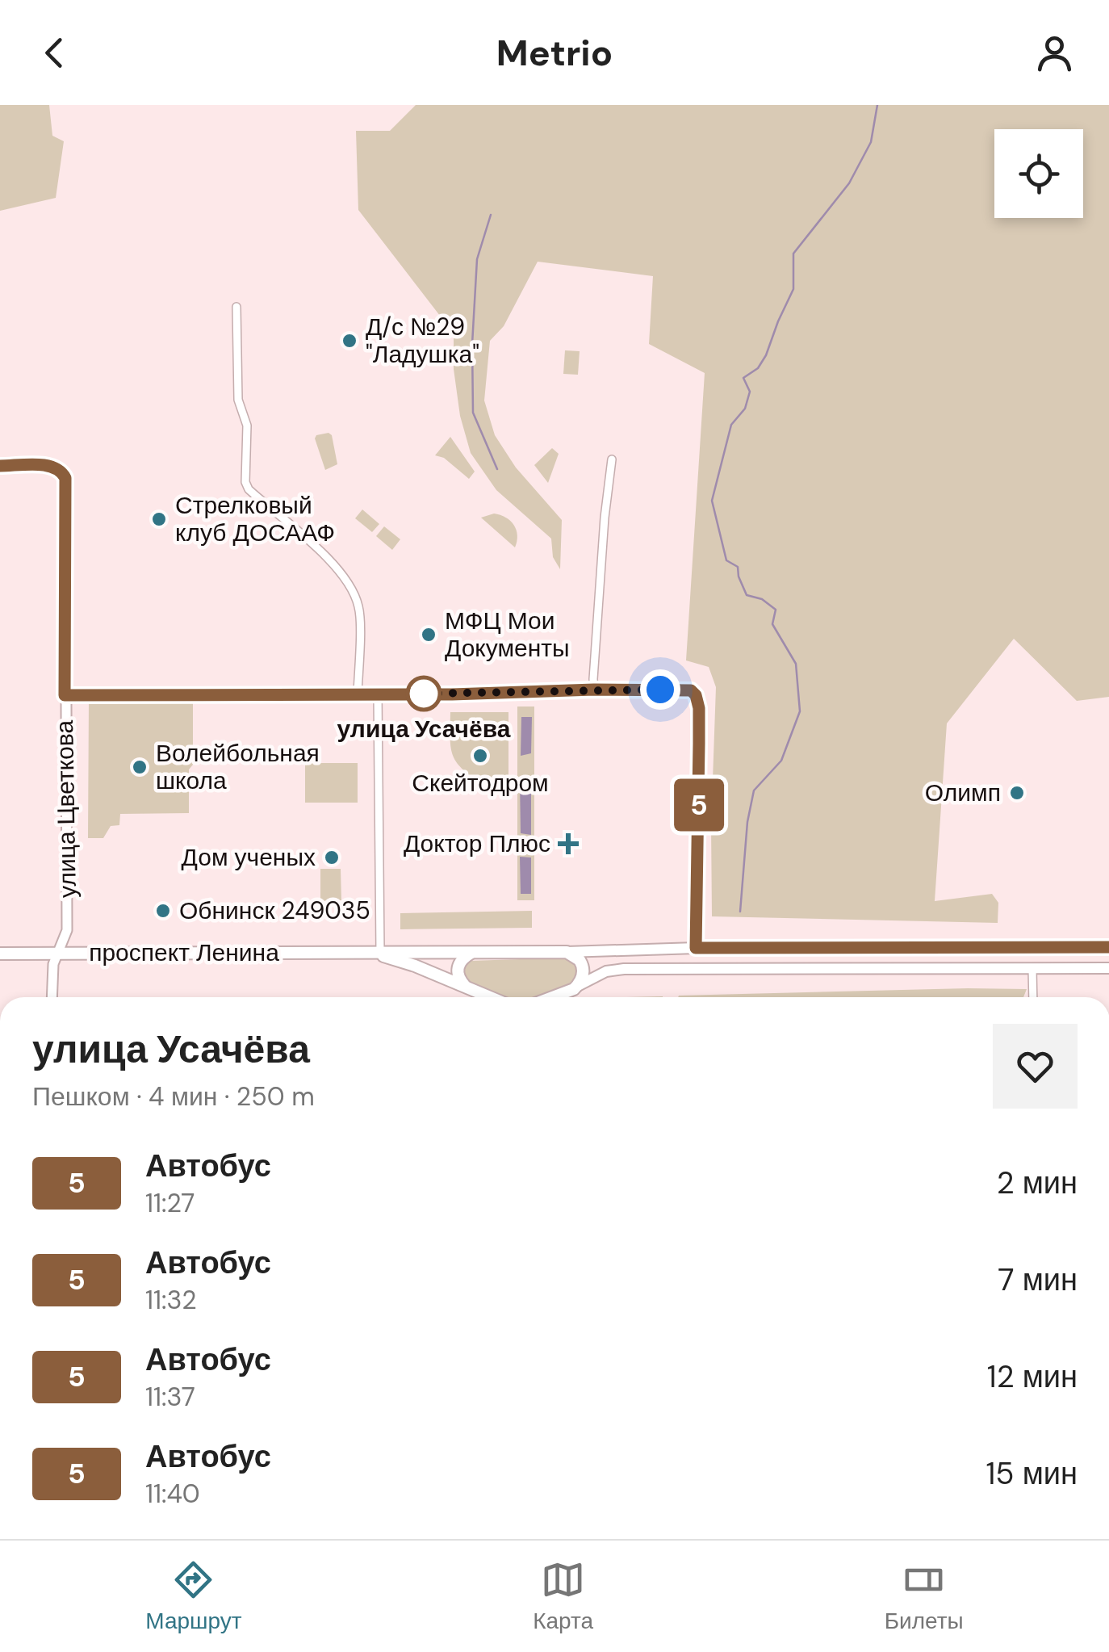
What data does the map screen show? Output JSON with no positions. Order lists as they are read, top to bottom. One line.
{"streets":{"main road":["проспект Ленина"],"street":["улица Цветкова"]},"crossings":[["улица Цветкова","проспект Ленина"]],"places":{"other":["Д/с №29 \"Ладушка\"","Стрелковый клуб ДОСААФ","МФЦ Мои Документы","улица Усачёва","Скейтодром","Волейбольная школа","Олимп","Дом ученых","Обнинск 249035"],"health":["Доктор Плюс"]},"lines":["bus line 5"],"page":{"header":"Metrio","on_map":"5","heading":["улица Усачёва","Пешком · 4 мин · 250 m"],"list":[{"mark":"5","name":"Автобус","note":"11:27","value":"2 мин"},{"mark":"5","name":"Автобус","note":"11:32","value":"7 мин"},{"mark":"5","name":"Автобус","note":"11:37","value":"12 мин"},{"mark":"5","name":"Автобус","note":"11:40","value":"15 мин"}],"tabs":["Маршрут","Карта","Билеты"]}}
